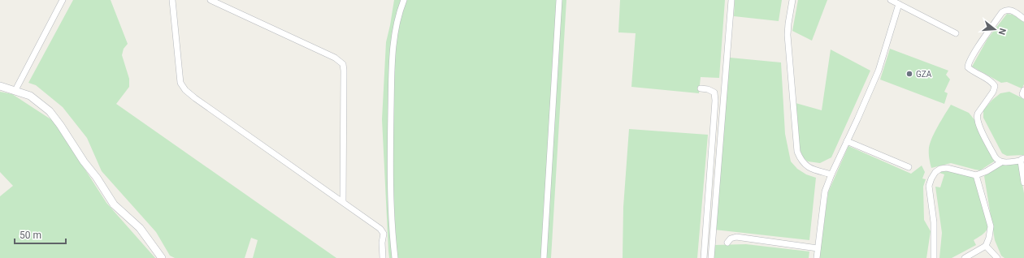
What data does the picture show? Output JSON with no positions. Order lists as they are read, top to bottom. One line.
{"places":["GZA"],"scale_bar":"50 m","north":"right"}
